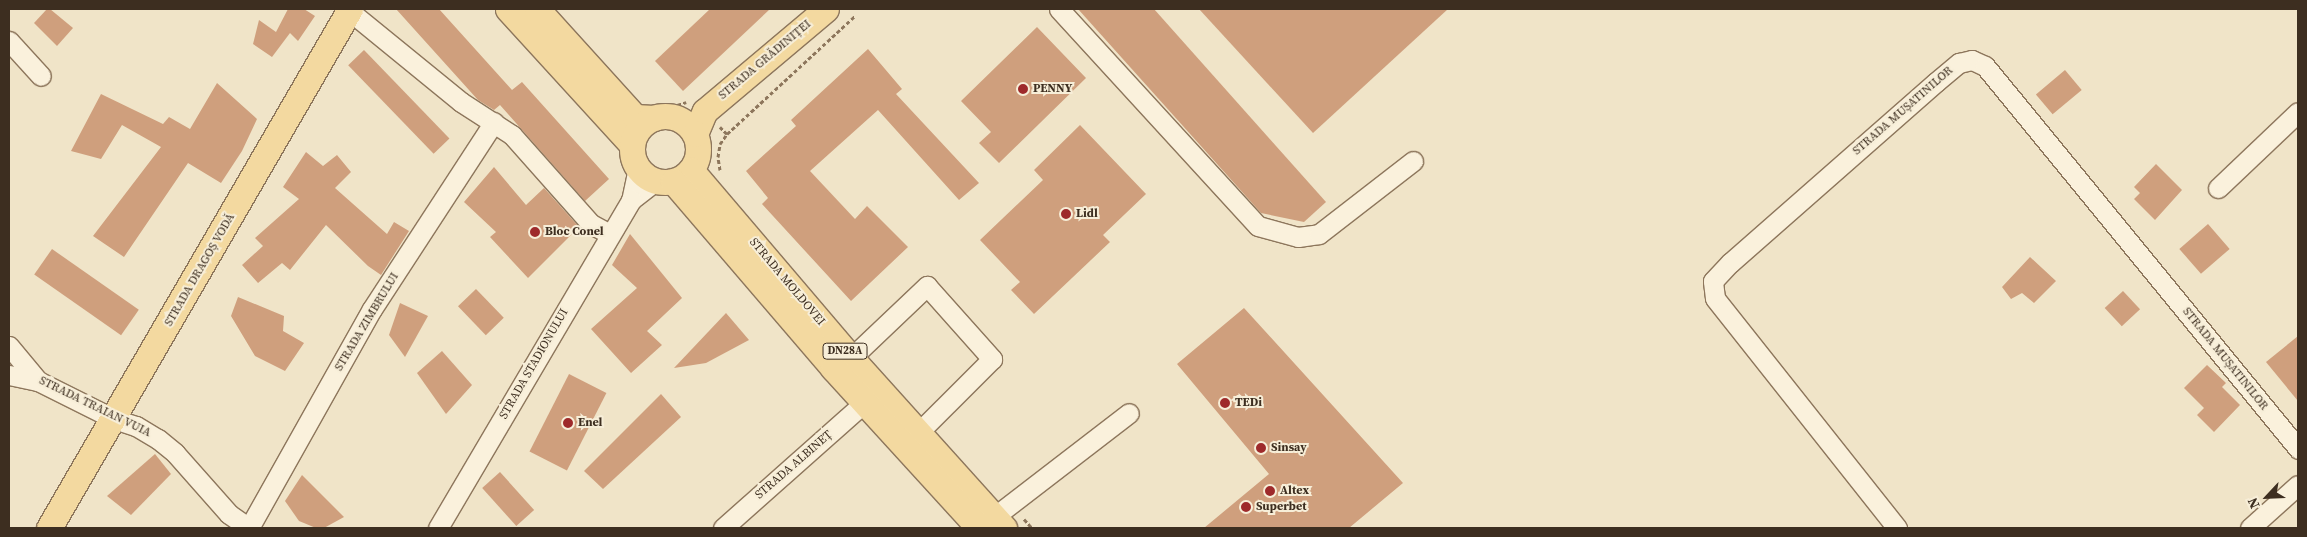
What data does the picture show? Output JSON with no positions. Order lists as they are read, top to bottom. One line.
{"streets":{"main road":["STRADA GRĂDINIȚEI","STRADA DRAGOȘ VODĂ","STRADA MOLDOVEI","DN28A"],"street":["STRADA MUȘATINILOR","STRADA ZIMBRULUI","STRADA STADIONULUI","STRADA TRAIAN VUIA","STRADA ALBINEȚ"]},"crossings":[["STRADA DRAGOȘ VODĂ","STRADA TRAIAN VUIA"],["STRADA MOLDOVEI","STRADA STADIONULUI"],["STRADA MOLDOVEI","STRADA ALBINEȚ"],["STRADA ZIMBRULUI","STRADA TRAIAN VUIA"]],"places":["PENNY","Lidl","Bloc Conel","TEDi","Enel","Sinsay","Altex","Superbet"],"north":"bottom left"}
